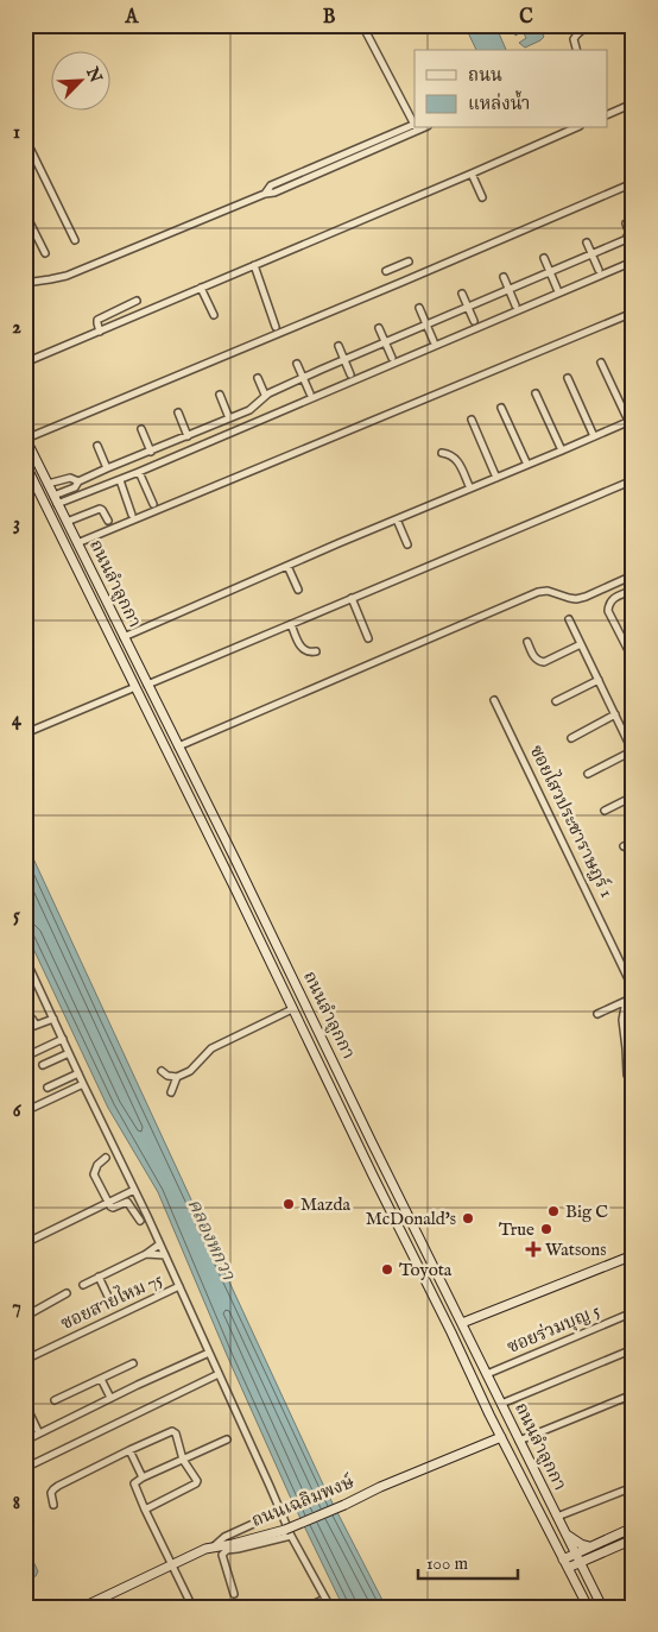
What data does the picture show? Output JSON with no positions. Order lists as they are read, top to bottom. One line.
{"streets":{"main road":["ถนนลำลูกกา","ถนนเฉลิมพงษ์"],"street":["ซอยไสวประชาราษฎร์ 1","ซอยสายไหม 75","ซอยร่วมบุญ 5"]},"crossings":[["ถนนลำลูกกา","ซอยร่วมบุญ 5"],["ถนนลำลูกกา","ถนนเฉลิมพงษ์"]],"water":["คลองหกวา"],"places":{"other":["Mazda","Big C","McDonald's","True","Toyota"],"health":["Watsons"]},"legend":["ถนน","แหล่งน้ำ"],"scale_bar":"100 m","north":"top right","grid":{"columns":["A","B","C"],"rows":["1","2","3","4","5","6","7","8"]}}
